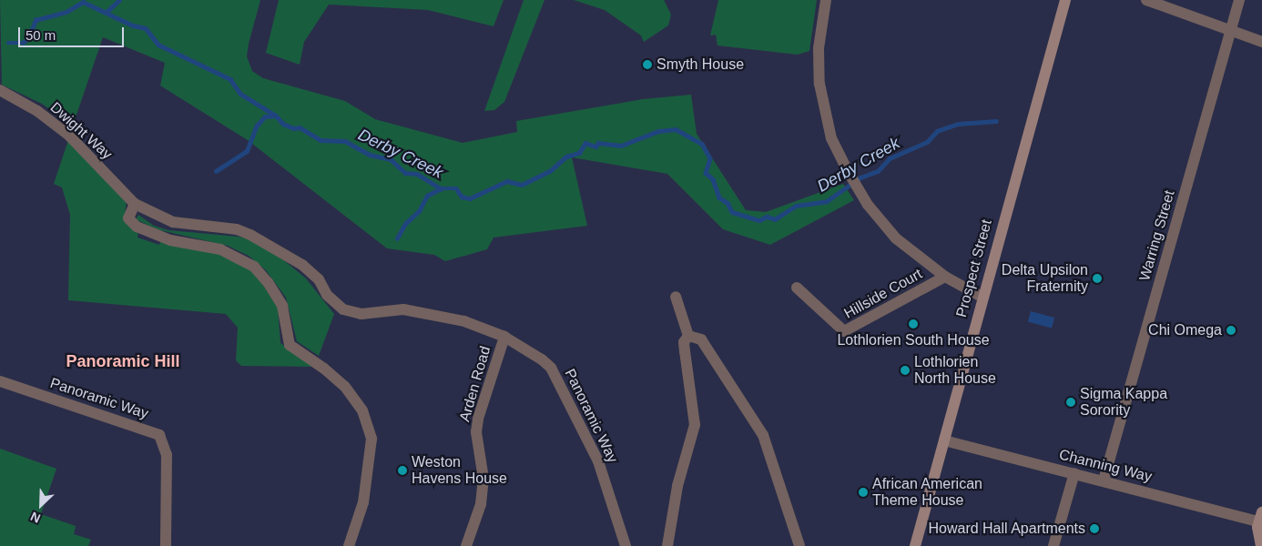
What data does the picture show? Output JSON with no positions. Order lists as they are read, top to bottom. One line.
{"streets":{"street":["Dwight Way","Warring Street","Prospect Street","Hillside Court","Arden Road","Panoramic Way","Channing Way"]},"crossings":[["Dwight Way","Panoramic Way"],["Warring Street","Channing Way"],["Prospect Street","Channing Way"],["Arden Road","Panoramic Way"]],"districts":["Panoramic Hill"],"water":["Derby Creek"],"places":["Smyth House","Delta Upsilon Fraternity","Lothlorien South House","Chi Omega","Lothlorien North House","Sigma Kappa Sorority","Weston Havens House","African American Theme House","Howard Hall Apartments"],"scale_bar":"50 m","north":"bottom left"}
